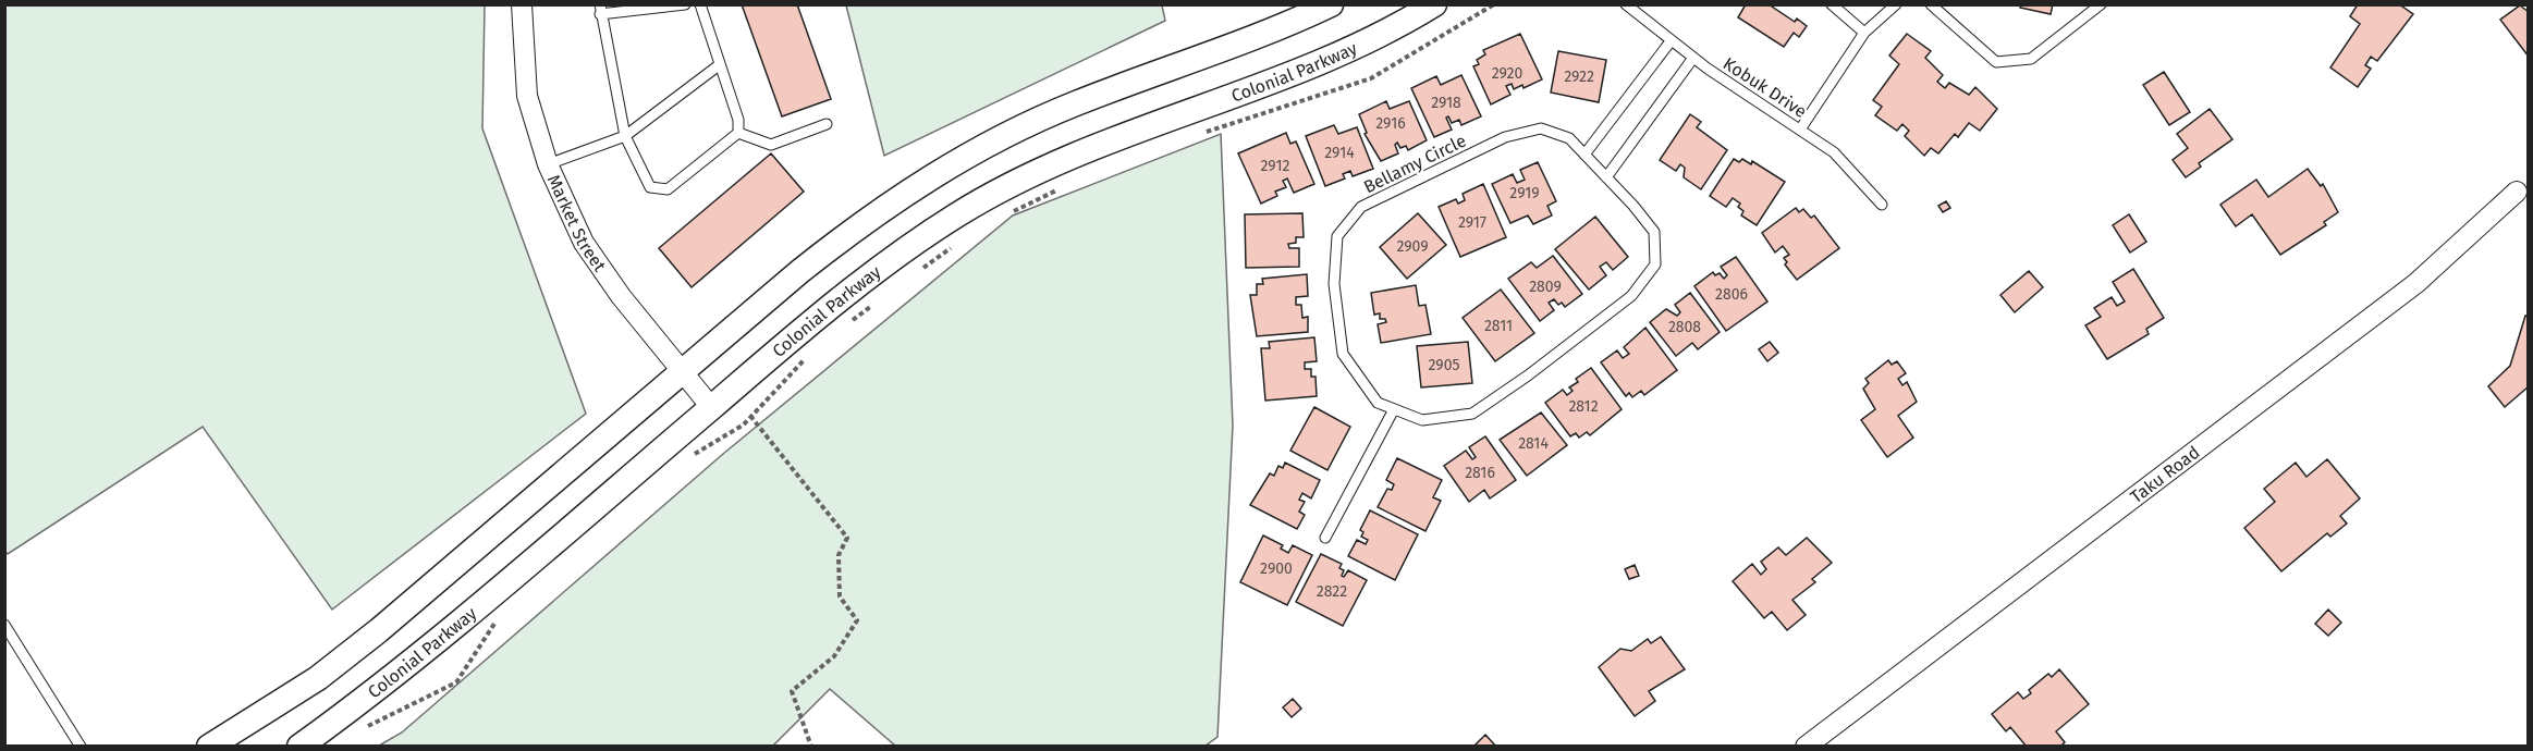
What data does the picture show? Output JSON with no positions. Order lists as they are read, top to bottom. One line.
{"streets":{"street":["Colonial Parkway","Market Street","Taku Road"],"lane":["Kobuk Drive","Bellamy Circle"]},"crossings":[["Colonial Parkway","Market Street"]],"house_numbers":["2920","2922","2918","2916","2914","2912","2919","2917","2909","2809","2806","2811","2808","2905","2812","2814","2816","2900","2822"]}
